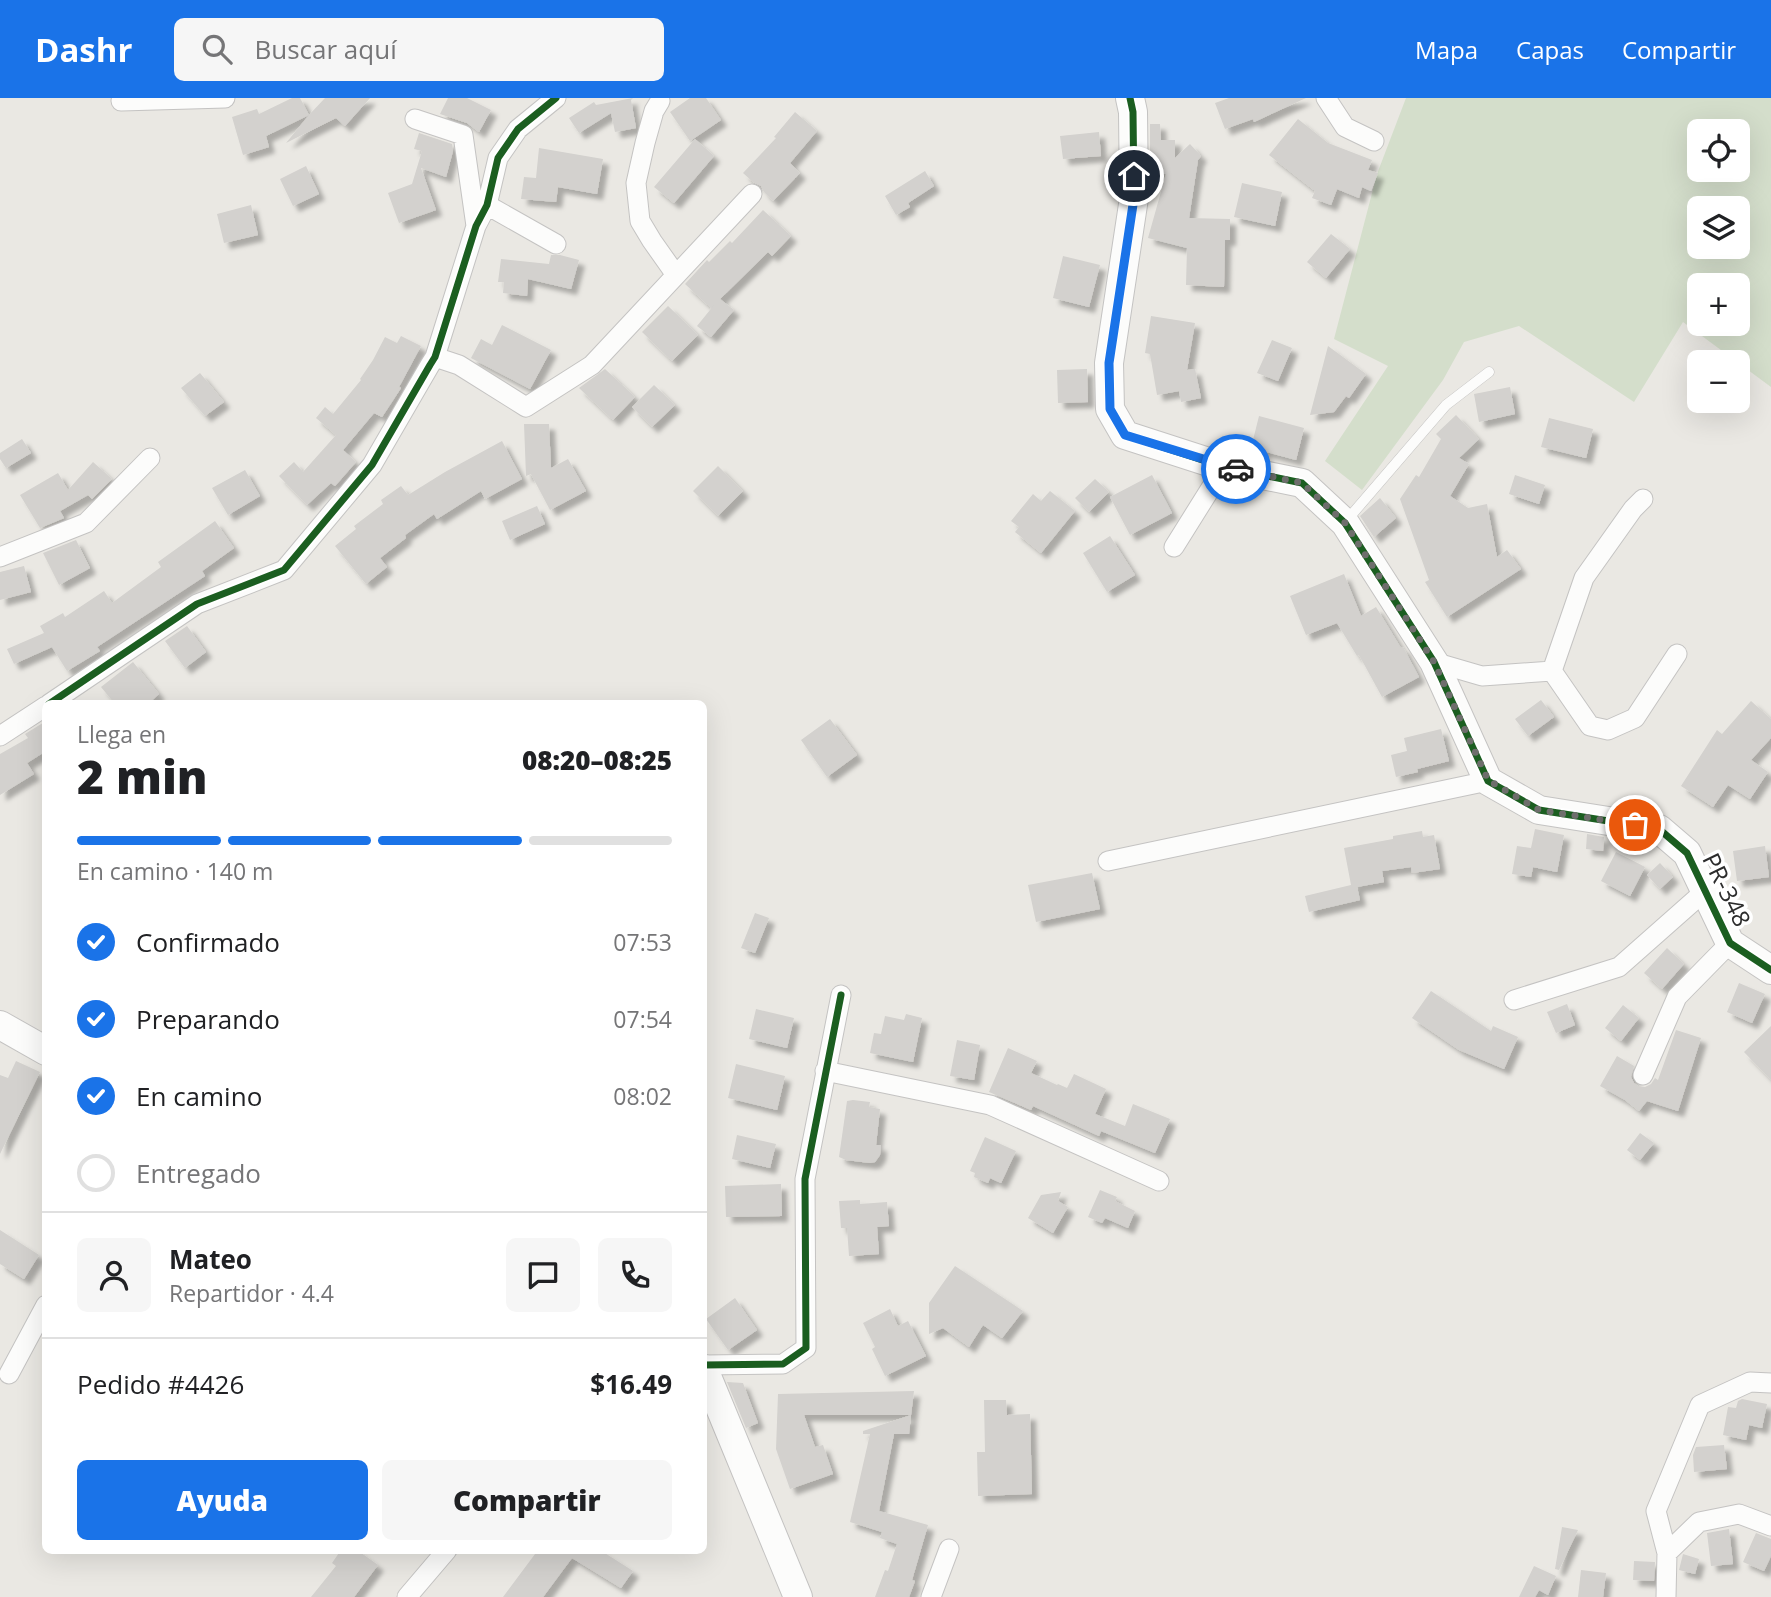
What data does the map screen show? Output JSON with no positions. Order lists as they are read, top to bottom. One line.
{"streets":{"street":["PR-348"]},"page":{"header":"Dashr","search":"Buscar aquí","nav":["Mapa","Capas","Compartir"],"map_buttons":["+","−"],"heading":["2 min","Llega en","08:20–08:25"],"panel":["Mateo","Repartidor · 4.4","Pedido #4426","$16.49"],"bar":"En camino · 140 m","list":[["Confirmado","07:53"],["Preparando","07:54"],["En camino","08:02"],"Entregado"],"buttons":["Ayuda","Compartir"]}}
